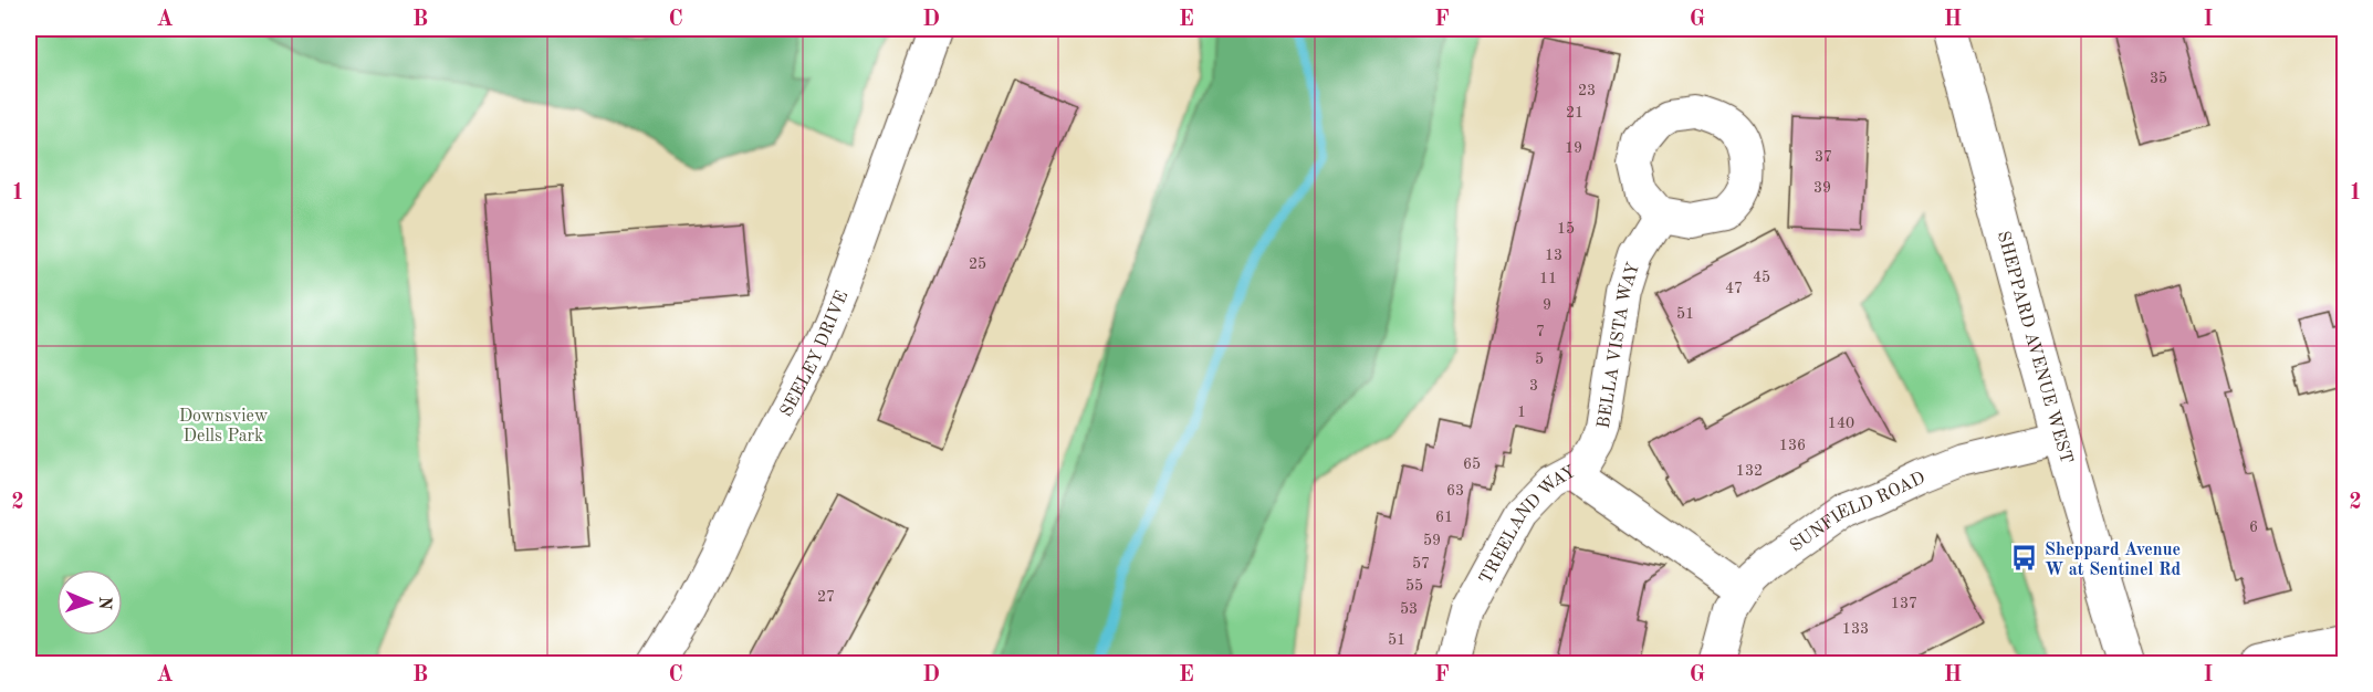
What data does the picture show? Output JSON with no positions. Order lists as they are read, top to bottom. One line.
{"streets":{"main road":["SHEPPARD AVENUE WEST"],"street":["BELLA VISTA WAY","SEELEY DRIVE","SUNFIELD ROAD","TREELAND WAY"]},"crossings":[["BELLA VISTA WAY","TREELAND WAY"],["SHEPPARD AVENUE WEST","SUNFIELD ROAD"],["SUNFIELD ROAD","TREELAND WAY"]],"parks":["Downsview Dells Park"],"places":{"bus stop":["Sheppard Avenue W at Sentinel Rd"]},"house_numbers":["35","23","21","19","37","39","15","13","25","45","11","47","9","51","7","5","3","1","140","136","65","132","63","61","6","59","57","55","27","137","53","133","51"],"north":"right","grid":{"columns":["A","B","C","D","E","F","G","H","I"],"rows":["1","2"]}}
